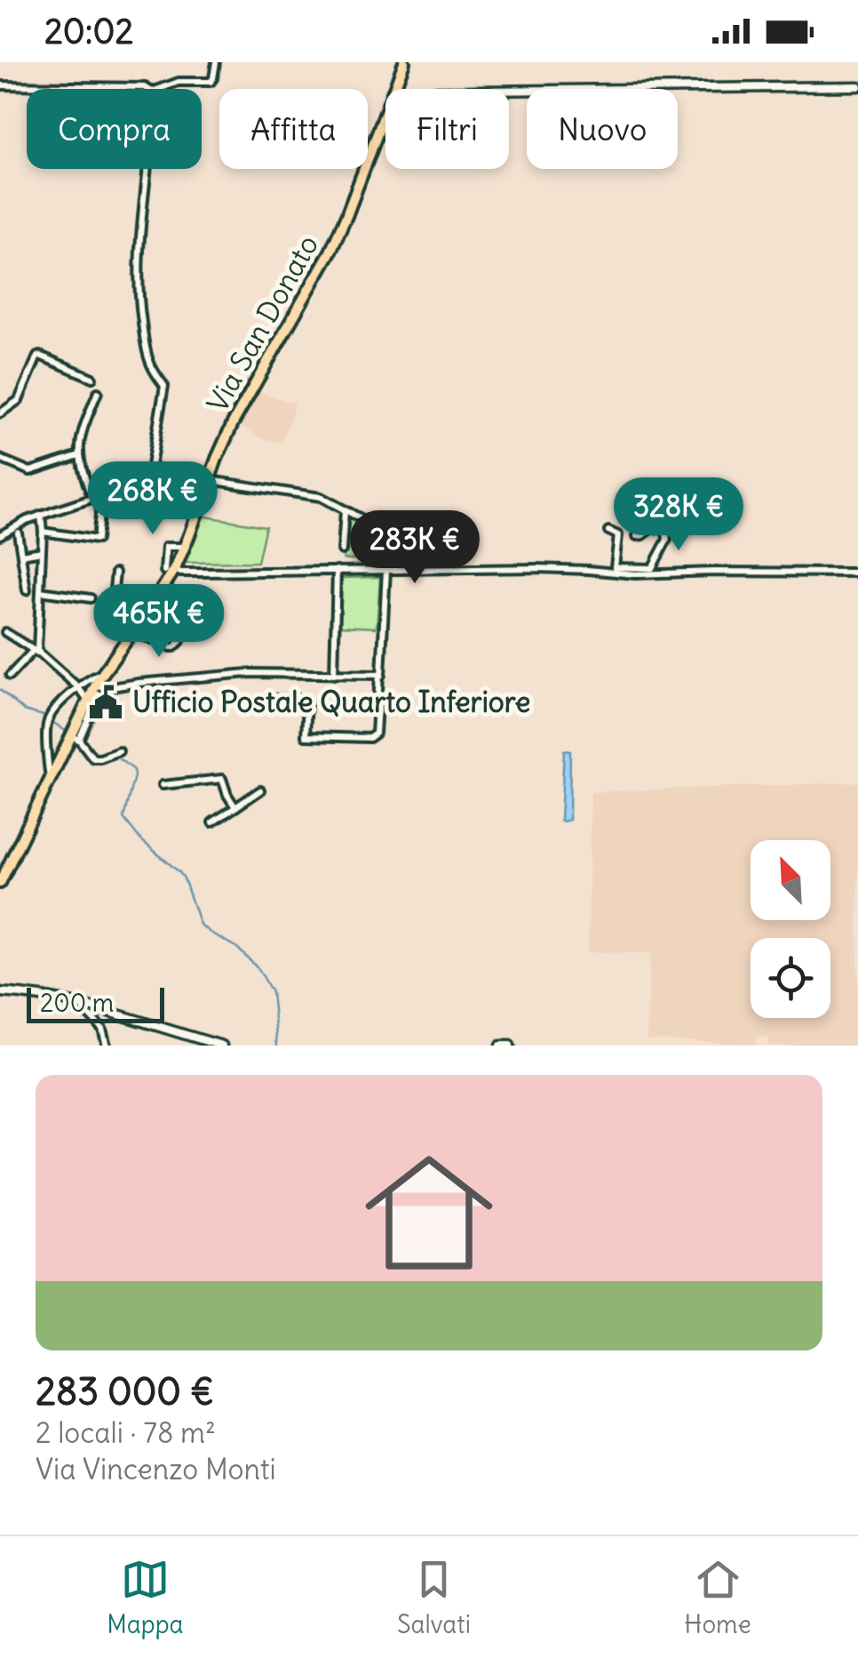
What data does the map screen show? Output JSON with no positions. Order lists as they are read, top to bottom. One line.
{"streets":{"main road":["Via San Donato"]},"places":{"public building":["Ufficio Postale Quarto Inferiore"]},"scale_bar":"200 m","north":"top left","page":{"status":"20:02","chip":["Compra","Affitta","Filtri","Nuovo"],"price":["268K €","328K €","283K €","465K €"],"scale":"200 m","list":[{"name":"283 000 €","note":"2 locali · 78 m² · Via Vincenzo Monti"}],"tabs":["Mappa","Salvati","Home"]}}
